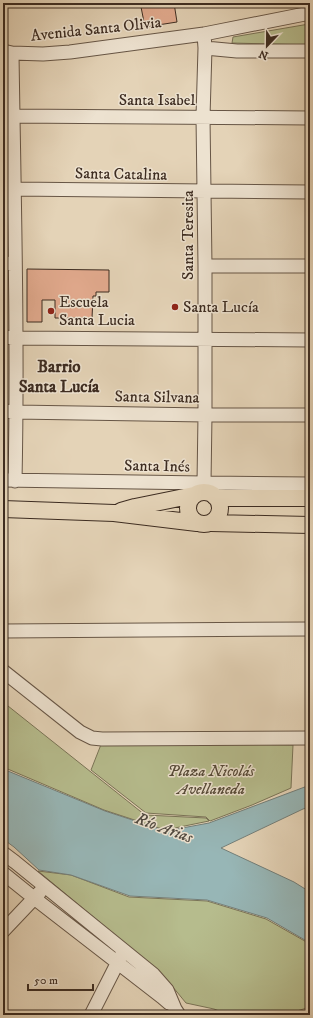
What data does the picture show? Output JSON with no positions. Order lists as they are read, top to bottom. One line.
{"streets":{"street":["Avenida Santa Olivia","Santa Isabel","Santa Catalina","Santa Teresita","Santa Silvana","Santa Inés"]},"crossings":[["Avenida Santa Olivia","Santa Teresita"],["Santa Isabel","Santa Teresita"],["Santa Catalina","Santa Teresita"],["Santa Teresita","Santa Silvana"],["Santa Teresita","Santa Inés"]],"districts":["Barrio Santa Lucía"],"water":["Río Arias"],"parks":["Plaza Nicolás Avellaneda"],"places":["Santa Lucía","Escuela Santa Lucia"],"scale_bar":"50 m","north":"bottom"}
